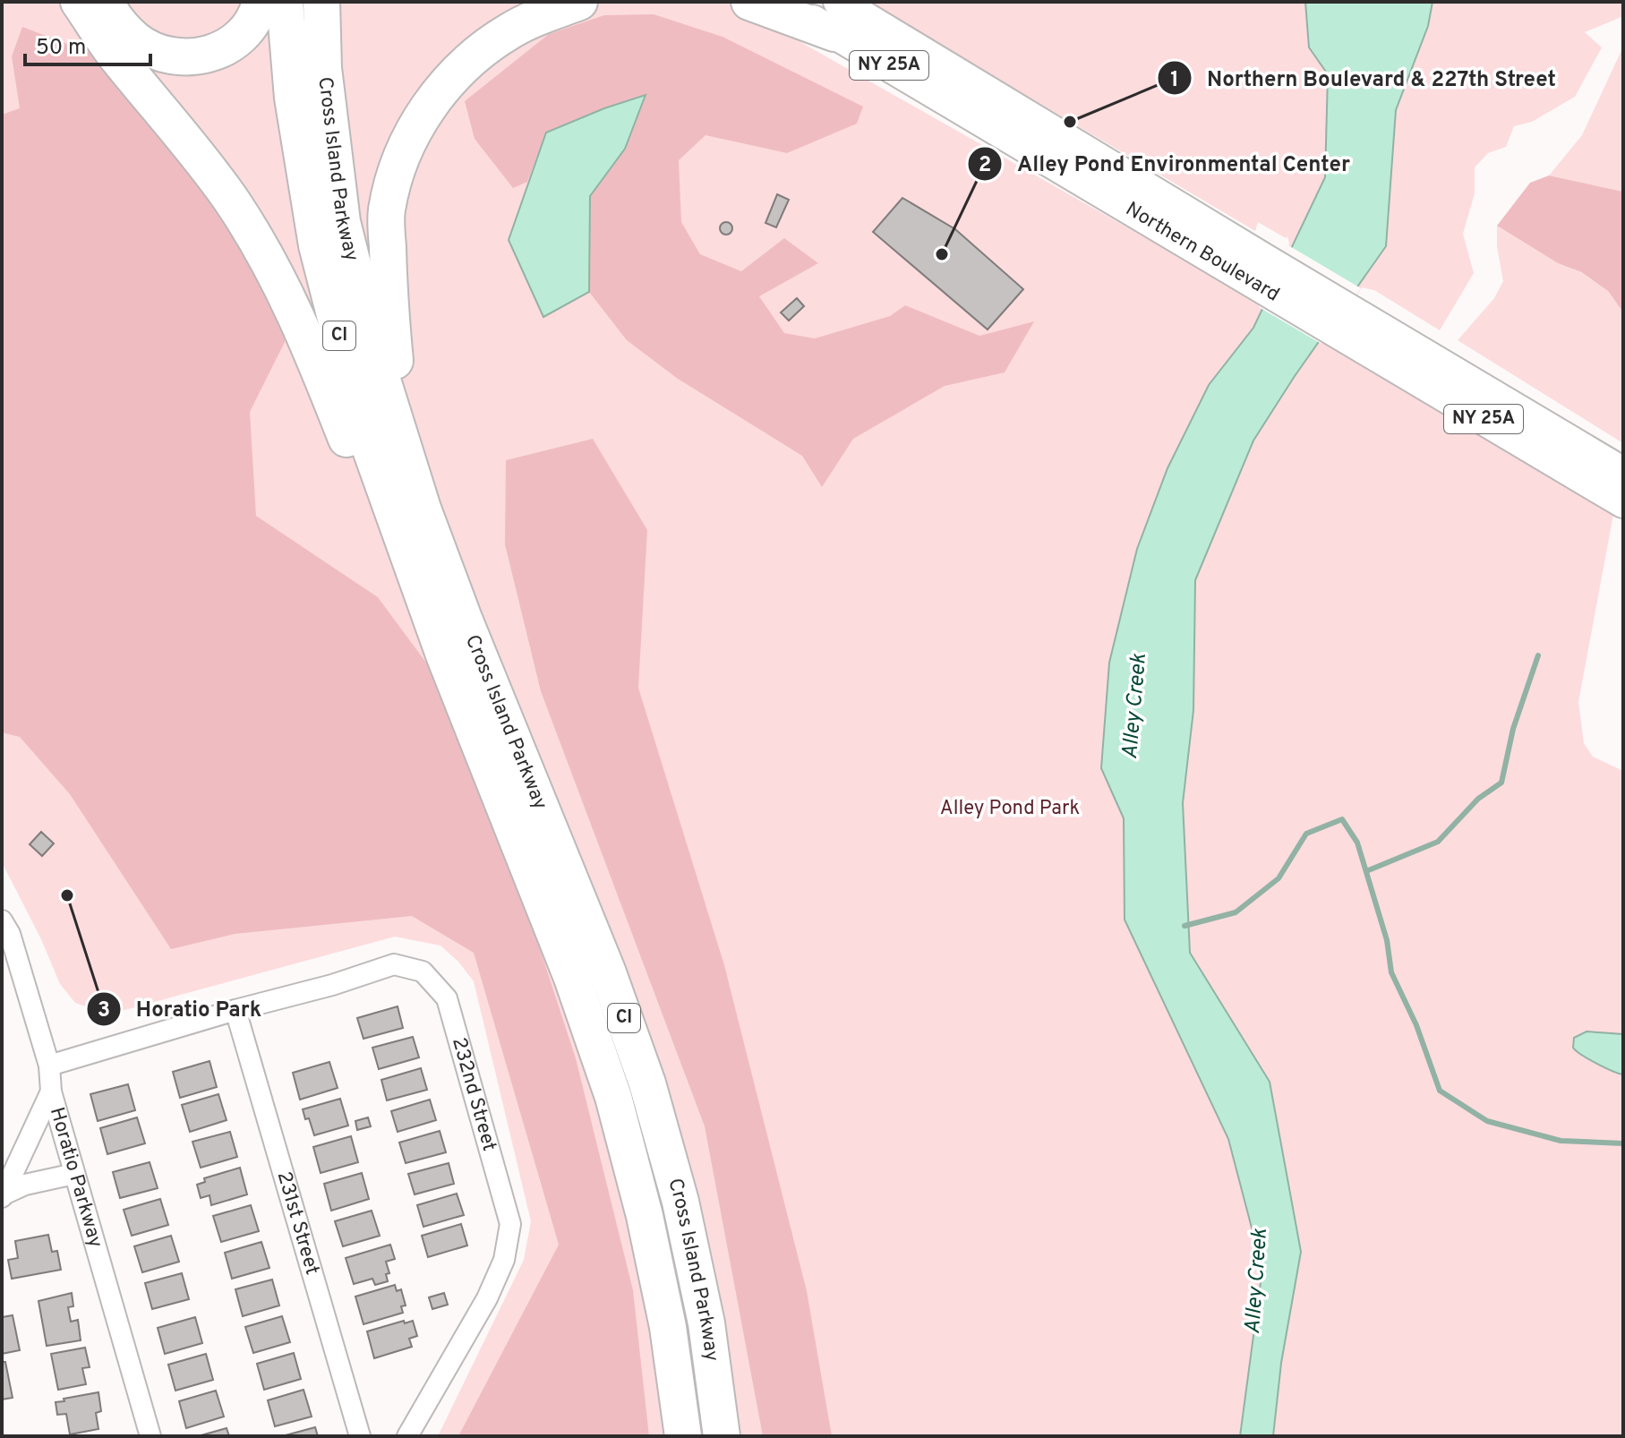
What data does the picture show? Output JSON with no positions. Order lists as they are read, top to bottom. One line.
{"streets":{"highway":["Cross Island Parkway","CI"],"main road":["NY 25A","Northern Boulevard"],"street":["232nd Street","Horatio Parkway","231st Street"]},"crossings":[["232nd Street","231st Street"]],"water":["Alley Creek"],"parks":["Alley Pond Park"],"places":["Northern Boulevard & 227th Street","Alley Pond Environmental Center","Horatio Park"],"scale_bar":"50 m"}
